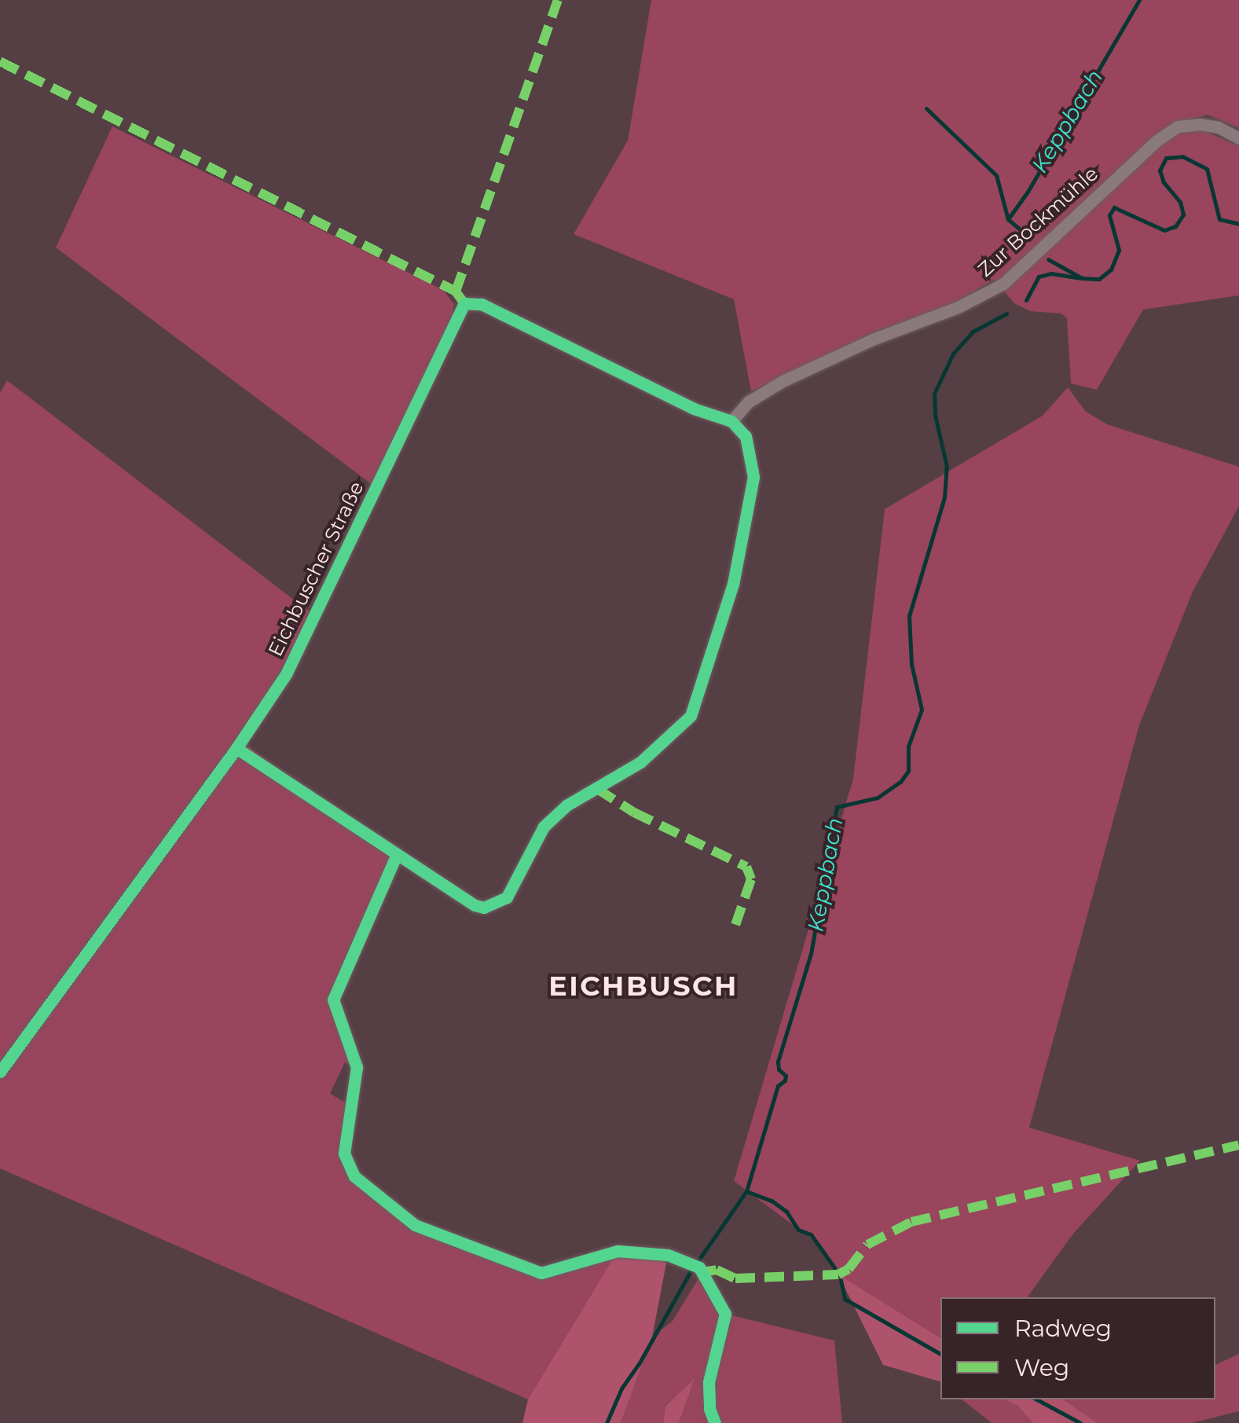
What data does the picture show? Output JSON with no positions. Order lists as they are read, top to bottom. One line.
{"streets":{"street":["Zur Bockmühle","Eichbuscher Straße"]},"crossings":[["Zur Bockmühle","Eichbuscher Straße"]],"districts":["EICHBUSCH"],"water":["Keppbach"],"legend":["Radweg","Weg"]}
